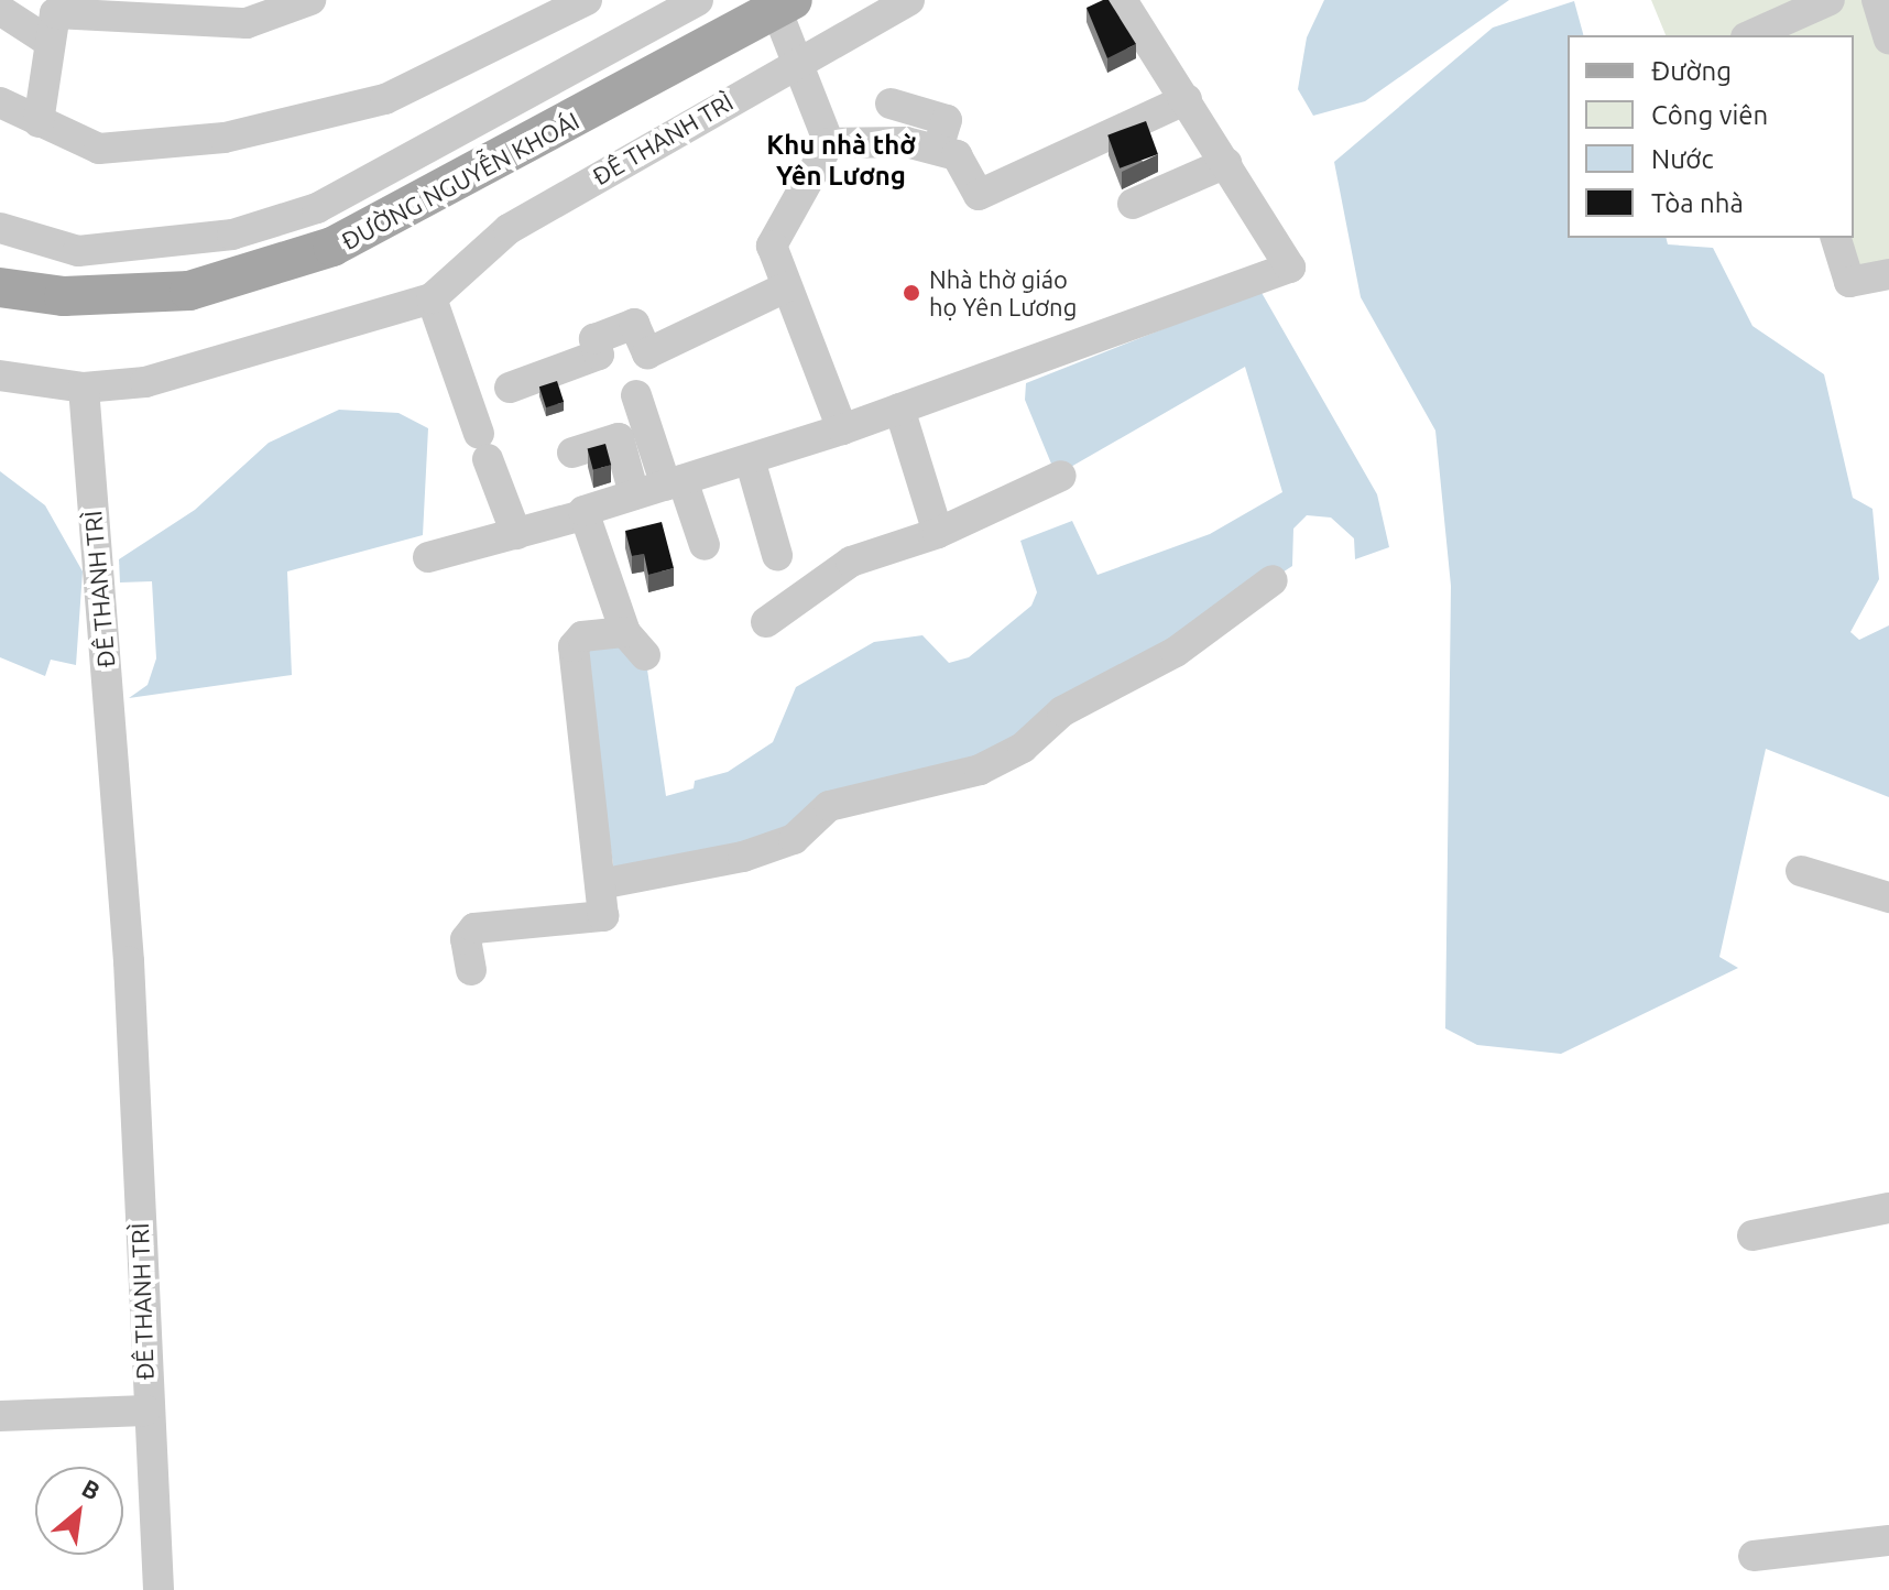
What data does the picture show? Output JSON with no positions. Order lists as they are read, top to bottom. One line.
{"streets":{"main road":["ĐƯỜNG NGUYỄN KHOÁI"],"street":["ĐÊ THANH TRÌ"]},"districts":["Khu nhà thờ Yên Lương"],"places":["Nhà thờ giáo họ Yên Lương"],"legend":["Đường","Công viên","Nước","Tòa nhà"],"north":"top right"}
